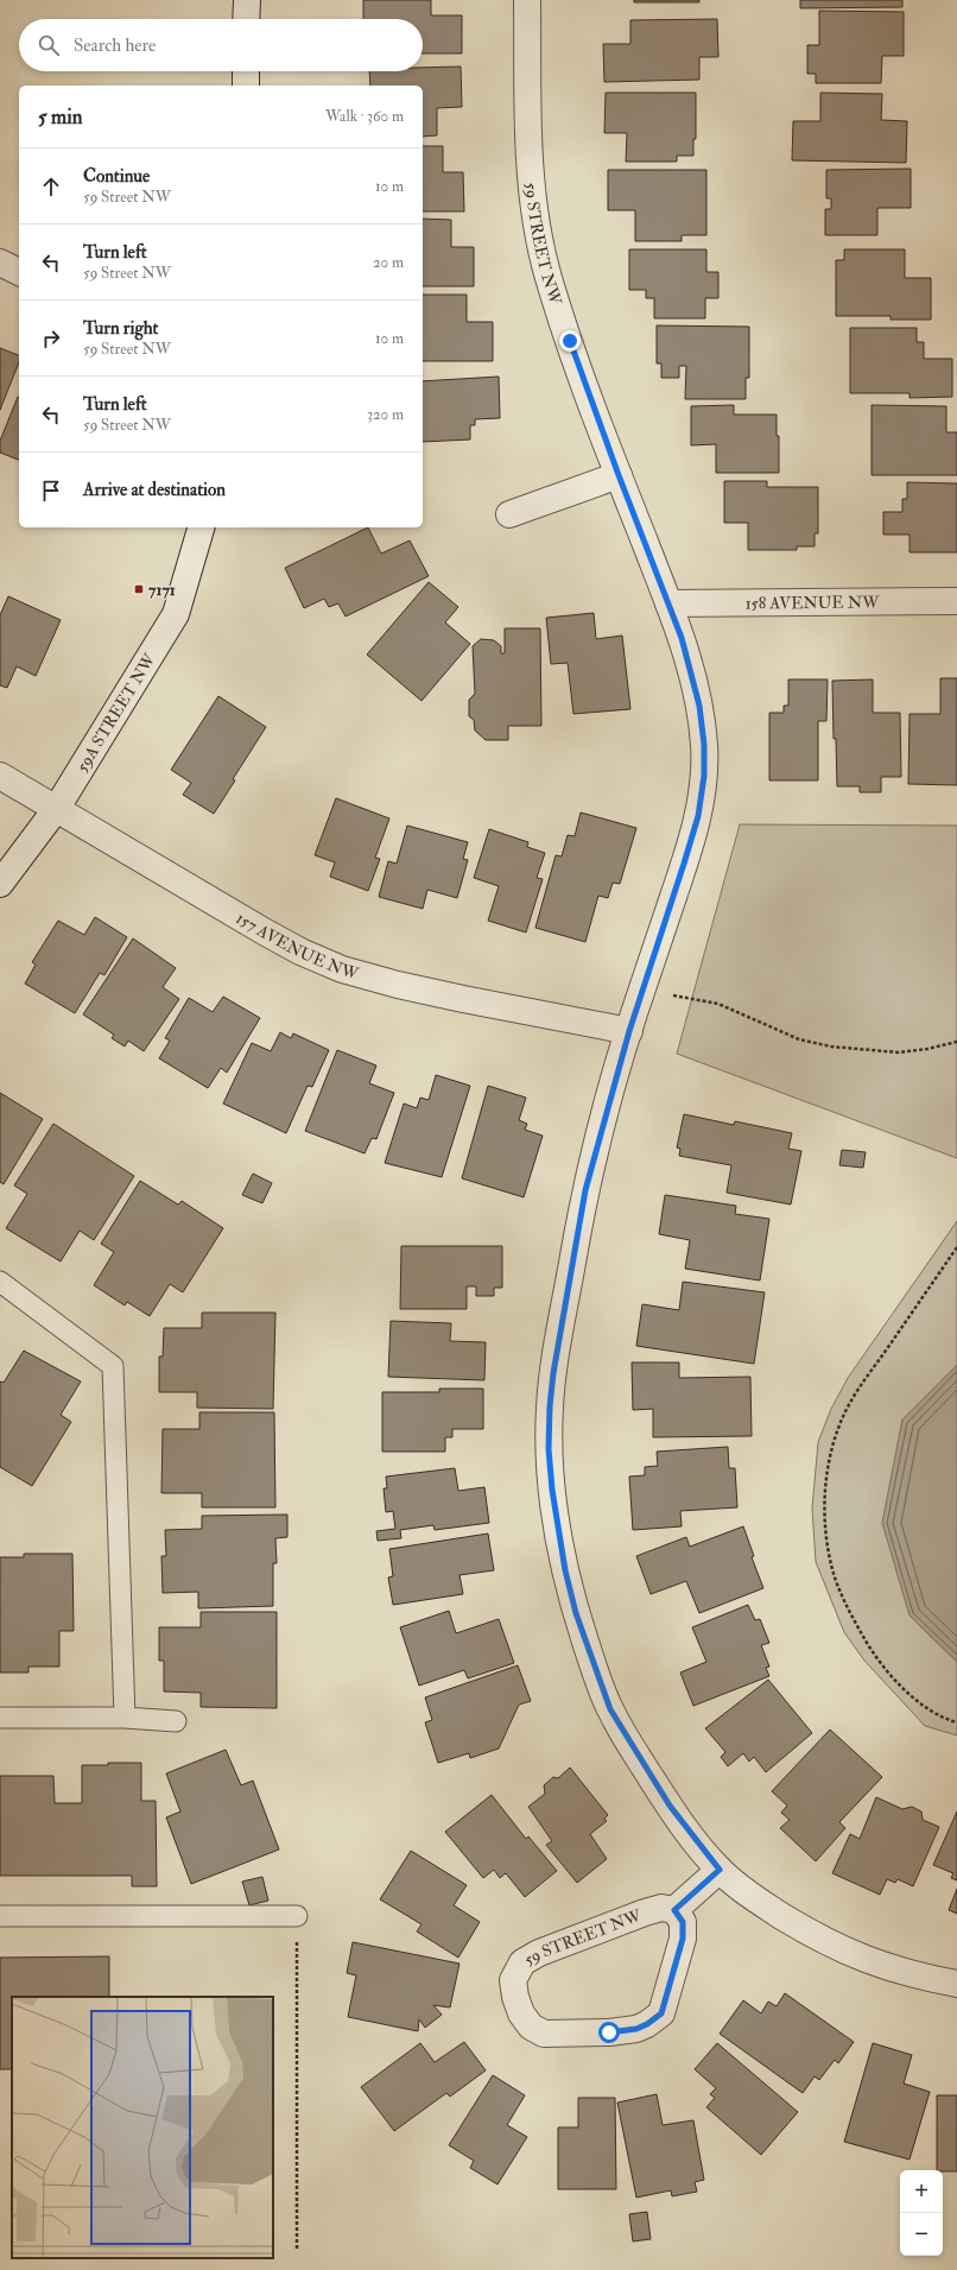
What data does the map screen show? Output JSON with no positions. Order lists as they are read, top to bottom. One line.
{"streets":{"street":["59 STREET NW","158 AVENUE NW","59A STREET NW","157 AVENUE NW"]},"crossings":[["59 STREET NW","158 AVENUE NW"],["59 STREET NW","157 AVENUE NW"],["59A STREET NW","157 AVENUE NW"]],"places":{"transit":["7171"]},"page":{"search":"Search here","heading":["5 min","Walk · 360 m"],"list":[["Continue","59 Street NW","10 m"],["Turn left","59 Street NW","20 m"],["Turn right","59 Street NW","10 m"],["Turn left","59 Street NW","320 m"],"Arrive at destination"],"map_buttons":["+","−"]}}
